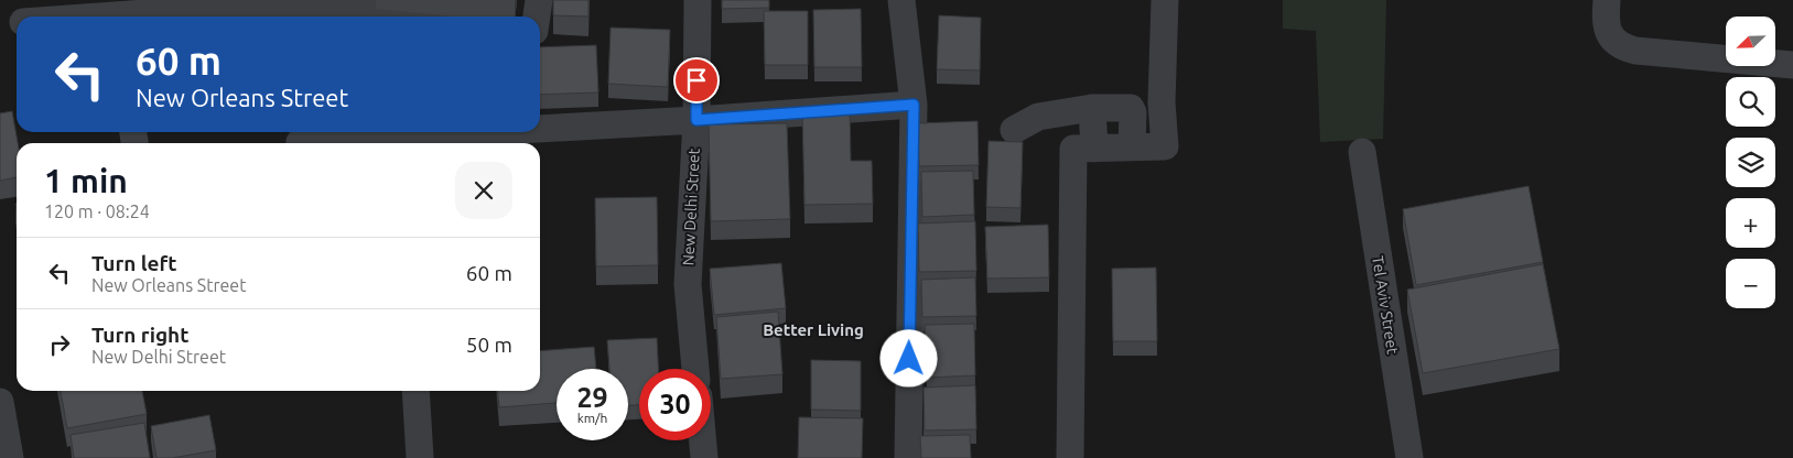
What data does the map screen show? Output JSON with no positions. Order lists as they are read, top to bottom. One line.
{"streets":{"street":["New Delhi Street","Tel Aviv Street"]},"districts":["Better Living"],"north":"bottom left","page":{"map_buttons":["+","−"],"turn":["60 m","New Orleans Street"],"heading":["1 min","120 m · 08:24"],"list":[{"name":"Turn left","note":"New Orleans Street","value":"60 m"},{"name":"Turn right","note":"New Delhi Street","value":"50 m"}],"speed":"29 km/h","limit":"30"}}
